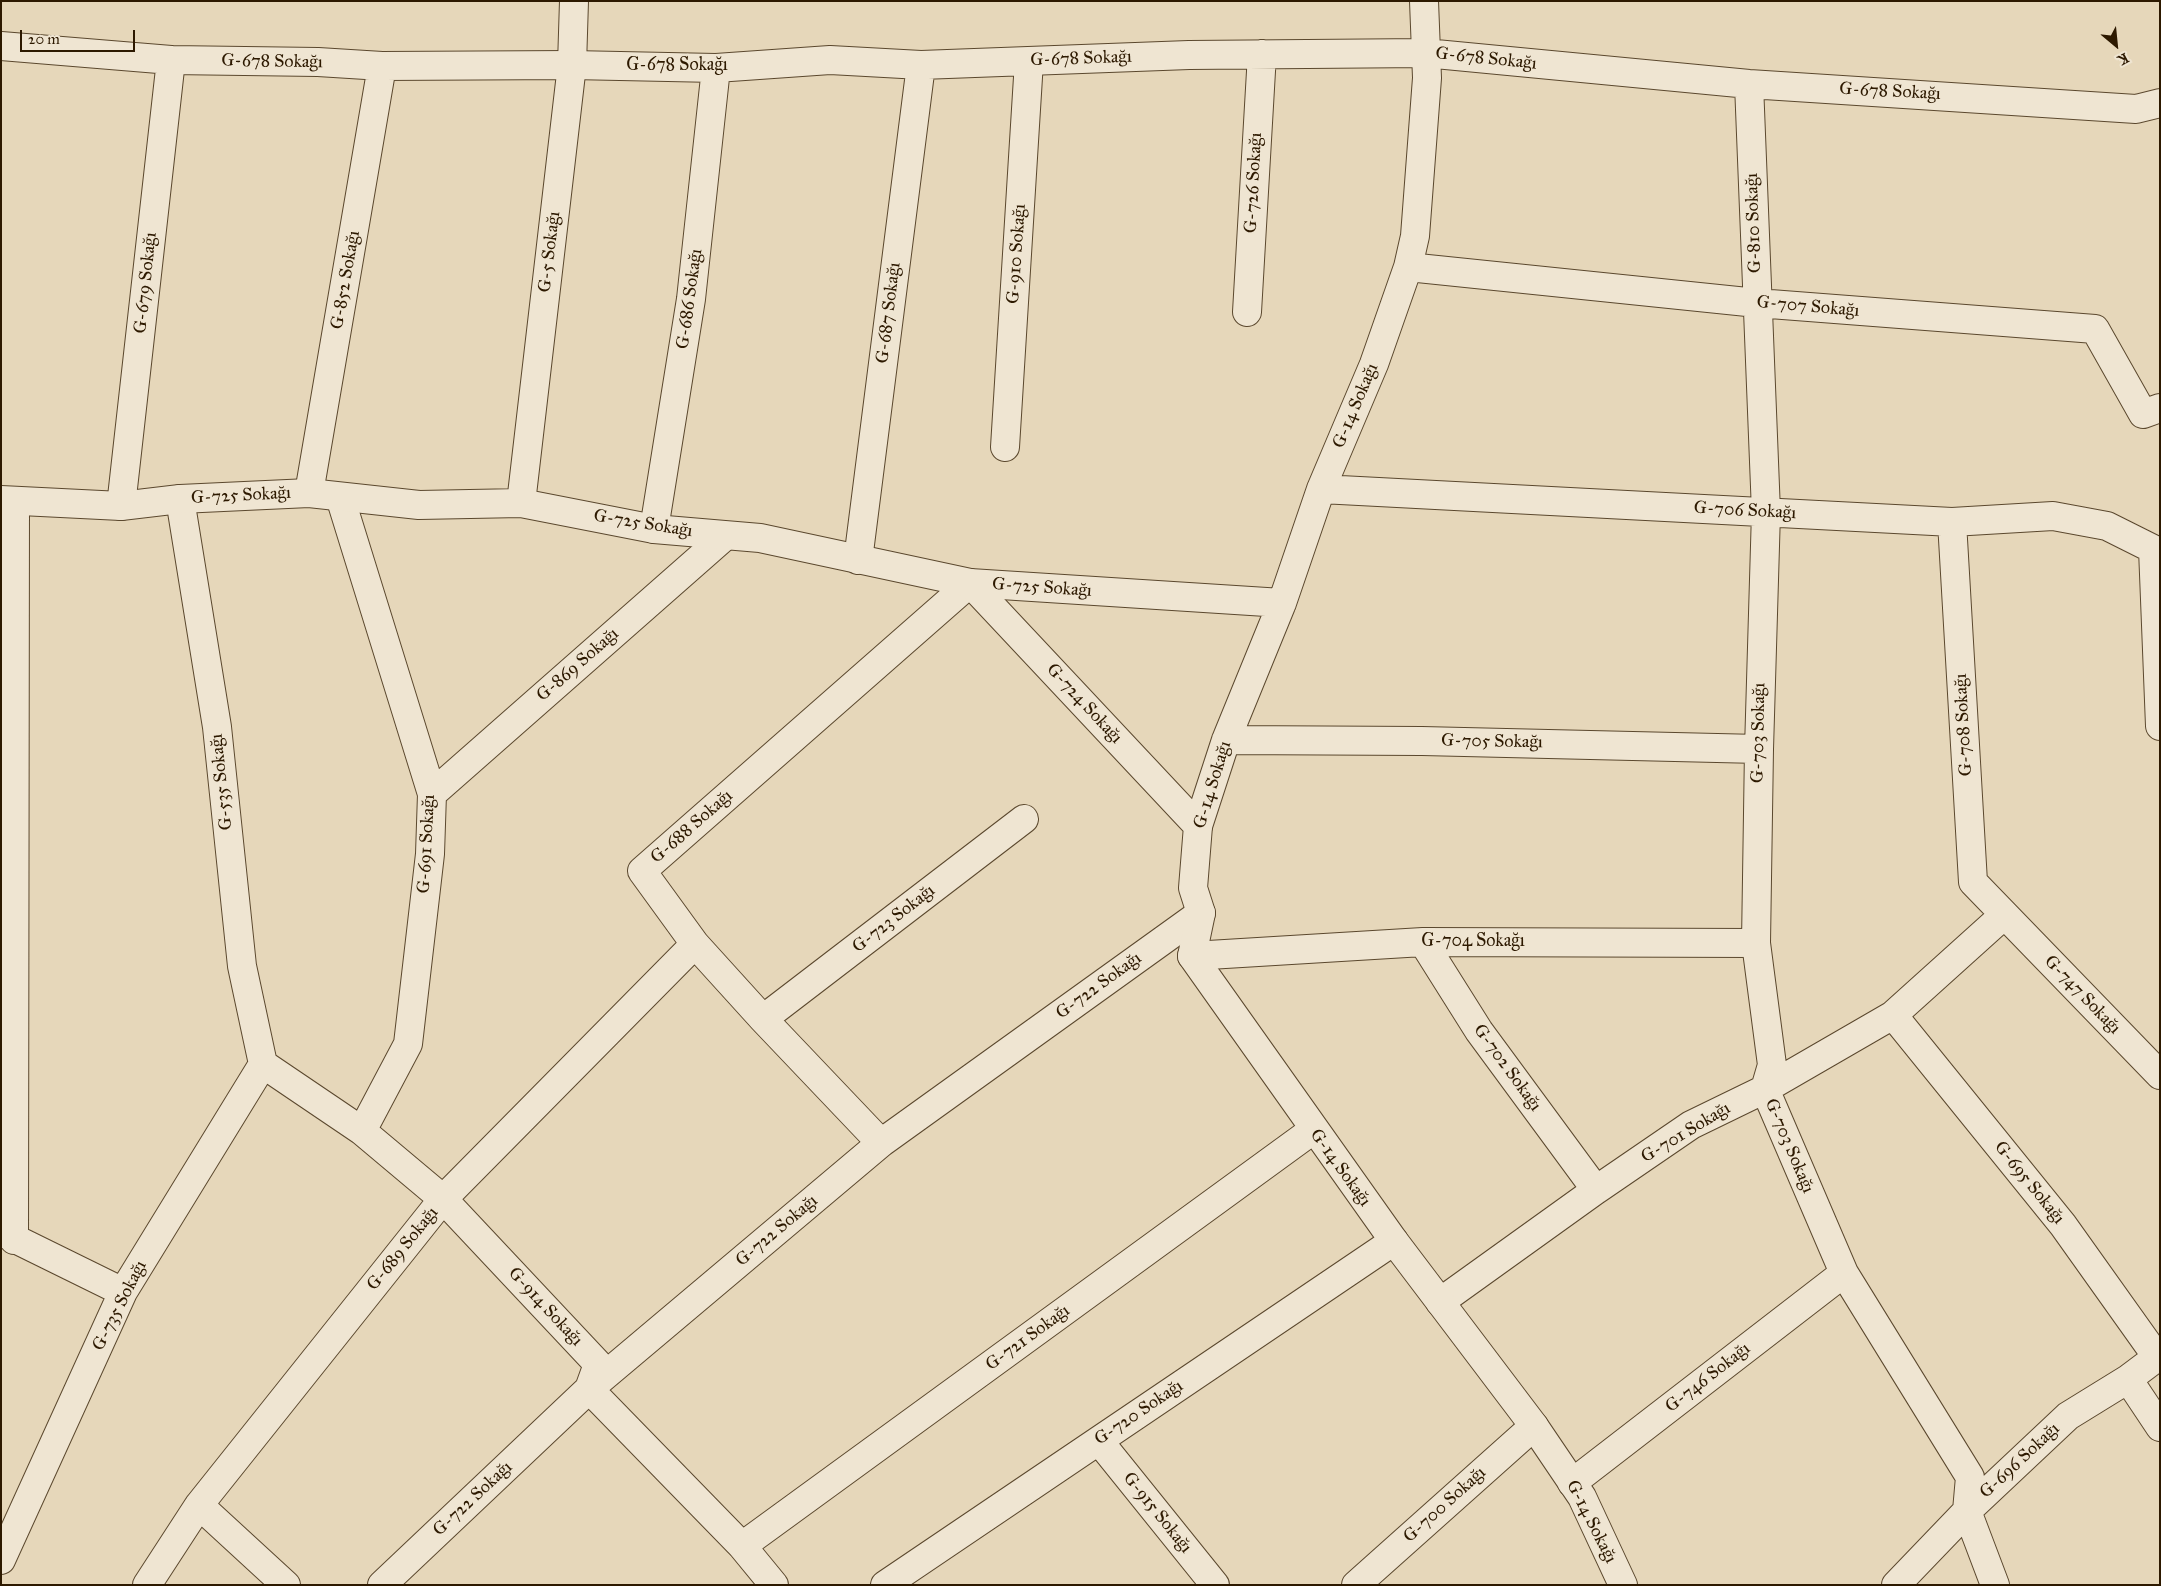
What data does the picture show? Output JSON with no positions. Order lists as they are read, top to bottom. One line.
{"streets":{"street":["G-678 Sokağı","G-726 Sokağı","G-810 Sokağı","G-5 Sokağı","G-910 Sokağı","G-852 Sokağı","G-679 Sokağı","G-686 Sokağı","G-707 Sokağı","G-687 Sokağı","G-14 Sokağı","G-725 Sokağı","G-706 Sokağı","G-869 Sokağı","G-724 Sokağı","G-708 Sokağı","G-703 Sokağı","G-705 Sokağı","G-535 Sokağı","G-688 Sokağı","G-691 Sokağı","G-723 Sokağı","G-704 Sokağı","G-722 Sokağı","G-747 Sokağı","G-702 Sokağı","G-701 Sokağı","G-695 Sokağı","G-689 Sokağı","G-735 Sokağı","G-914 Sokağı","G-721 Sokağı","G-746 Sokağı","G-720 Sokağı","G-696 Sokağı","G-700 Sokağı","G-915 Sokağı"]},"crossings":[["G-678 Sokağı","G-726 Sokağı"],["G-678 Sokağı","G-810 Sokağı"],["G-678 Sokağı","G-5 Sokağı"],["G-678 Sokağı","G-910 Sokağı"],["G-678 Sokağı","G-852 Sokağı"],["G-678 Sokağı","G-679 Sokağı"],["G-678 Sokağı","G-686 Sokağı"],["G-678 Sokağı","G-687 Sokağı"],["G-678 Sokağı","G-14 Sokağı"],["G-810 Sokağı","G-707 Sokağı"],["G-810 Sokağı","G-706 Sokağı"],["G-810 Sokağı","G-703 Sokağı"],["G-5 Sokağı","G-725 Sokağı"],["G-852 Sokağı","G-725 Sokağı"],["G-679 Sokağı","G-725 Sokağı"],["G-686 Sokağı","G-725 Sokağı"],["G-707 Sokağı","G-14 Sokağı"],["G-687 Sokağı","G-725 Sokağı"],["G-14 Sokağı","G-725 Sokağı"],["G-14 Sokağı","G-706 Sokağı"],["G-14 Sokağı","G-724 Sokağı"],["G-14 Sokağı","G-705 Sokağı"],["G-14 Sokağı","G-704 Sokağı"],["G-14 Sokağı","G-722 Sokağı"],["G-14 Sokağı","G-701 Sokağı"],["G-14 Sokağı","G-721 Sokağı"],["G-14 Sokağı","G-746 Sokağı"],["G-14 Sokağı","G-720 Sokağı"],["G-14 Sokağı","G-700 Sokağı"],["G-725 Sokağı","G-869 Sokağı"],["G-725 Sokağı","G-724 Sokağı"],["G-725 Sokağı","G-535 Sokağı"],["G-725 Sokağı","G-688 Sokağı"],["G-725 Sokağı","G-691 Sokağı"],["G-706 Sokağı","G-708 Sokağı"],["G-706 Sokağı","G-703 Sokağı"],["G-869 Sokağı","G-691 Sokağı"],["G-724 Sokağı","G-688 Sokağı"],["G-708 Sokağı","G-747 Sokağı"],["G-708 Sokağı","G-701 Sokağı"],["G-703 Sokağı","G-705 Sokağı"],["G-703 Sokağı","G-704 Sokağı"],["G-703 Sokağı","G-701 Sokağı"],["G-703 Sokağı","G-746 Sokağı"],["G-703 Sokağı","G-696 Sokağı"],["G-535 Sokağı","G-735 Sokağı"],["G-535 Sokağı","G-914 Sokağı"],["G-688 Sokağı","G-723 Sokağı"],["G-688 Sokağı","G-722 Sokağı"],["G-688 Sokağı","G-689 Sokağı"],["G-691 Sokağı","G-914 Sokağı"],["G-704 Sokağı","G-702 Sokağı"],["G-722 Sokağı","G-914 Sokağı"],["G-747 Sokağı","G-701 Sokağı"],["G-702 Sokağı","G-701 Sokağı"],["G-701 Sokağı","G-695 Sokağı"],["G-695 Sokağı","G-696 Sokağı"],["G-689 Sokağı","G-914 Sokağı"],["G-735 Sokağı","G-914 Sokağı"],["G-720 Sokağı","G-915 Sokağı"]],"scale_bar":"20 m","north":"bottom right"}
